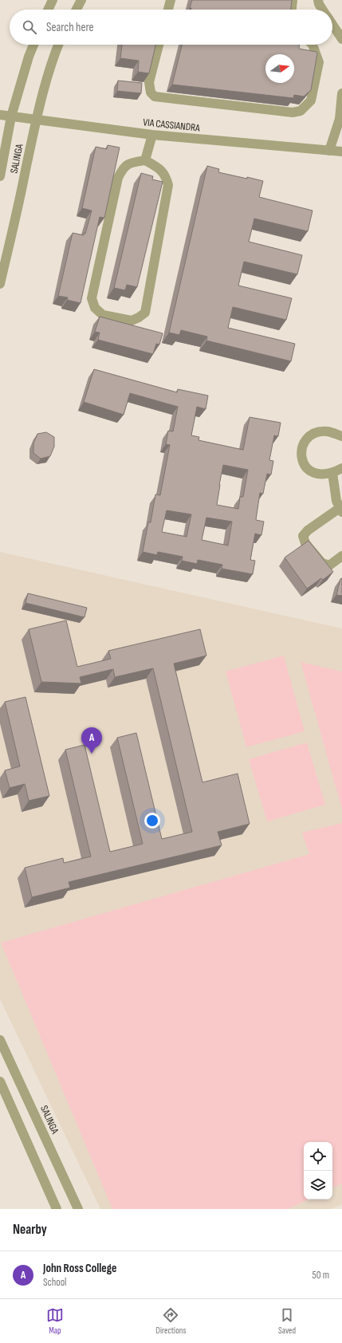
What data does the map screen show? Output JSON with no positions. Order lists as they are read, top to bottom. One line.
{"streets":{"street":["VIA CASSIANDRA","SALINGA"]},"crossings":[["VIA CASSIANDRA","SALINGA"]],"north":"right","page":{"search":"Search here","pins":"A","heading":"Nearby","list":[{"mark":"A","name":"John Ross College","note":"School","value":"50 m"}],"nav":["Map","Directions","Saved"]}}
